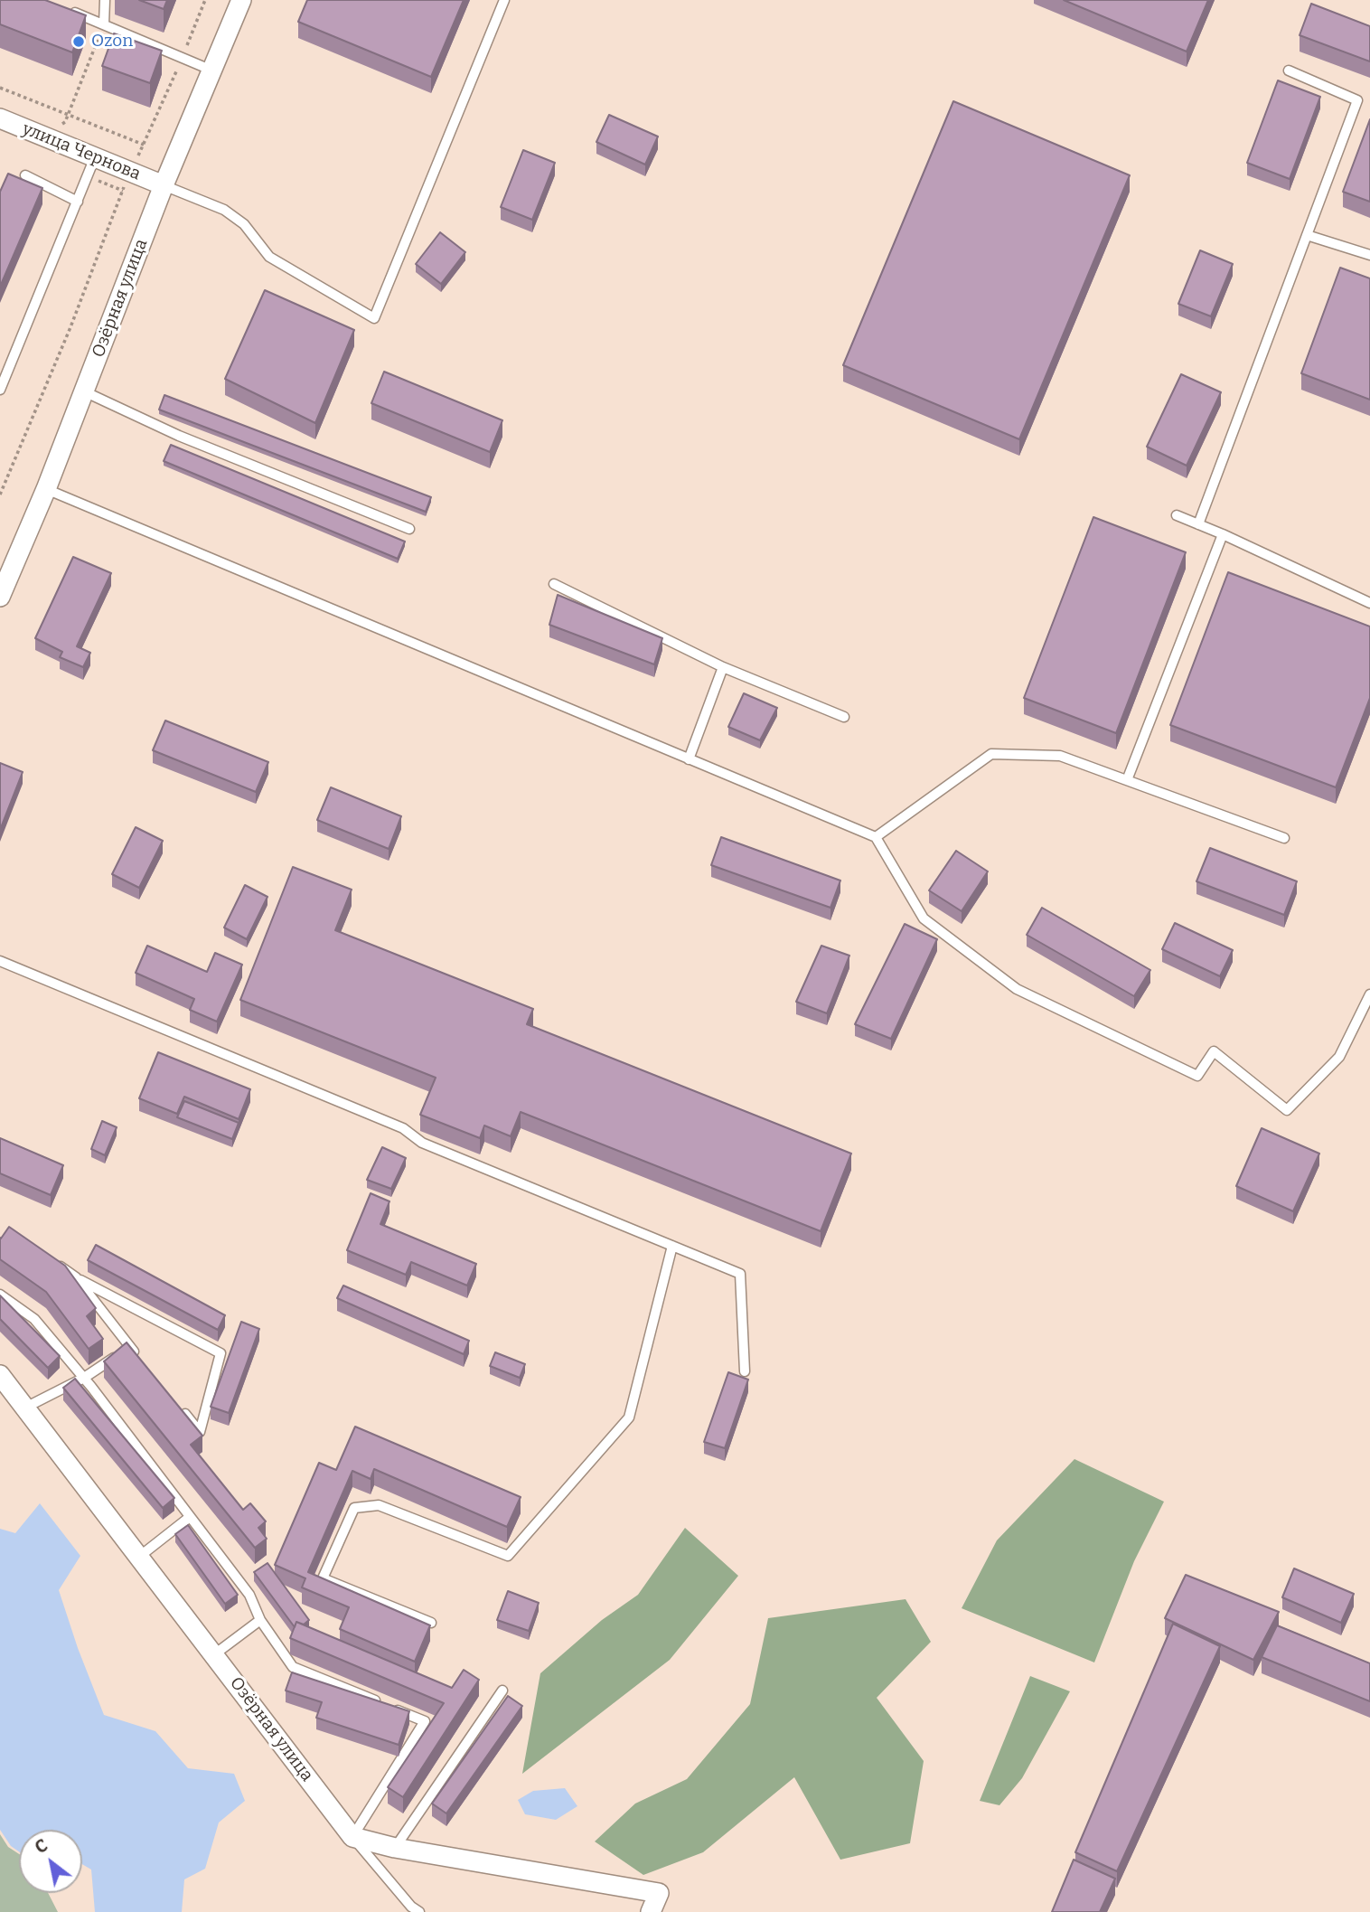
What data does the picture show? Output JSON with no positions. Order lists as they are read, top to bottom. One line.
{"streets":{"street":["улица Чернова","Озёрная улица"]},"crossings":[["улица Чернова","Озёрная улица"]],"places":["Ozon"],"north":"top left"}
